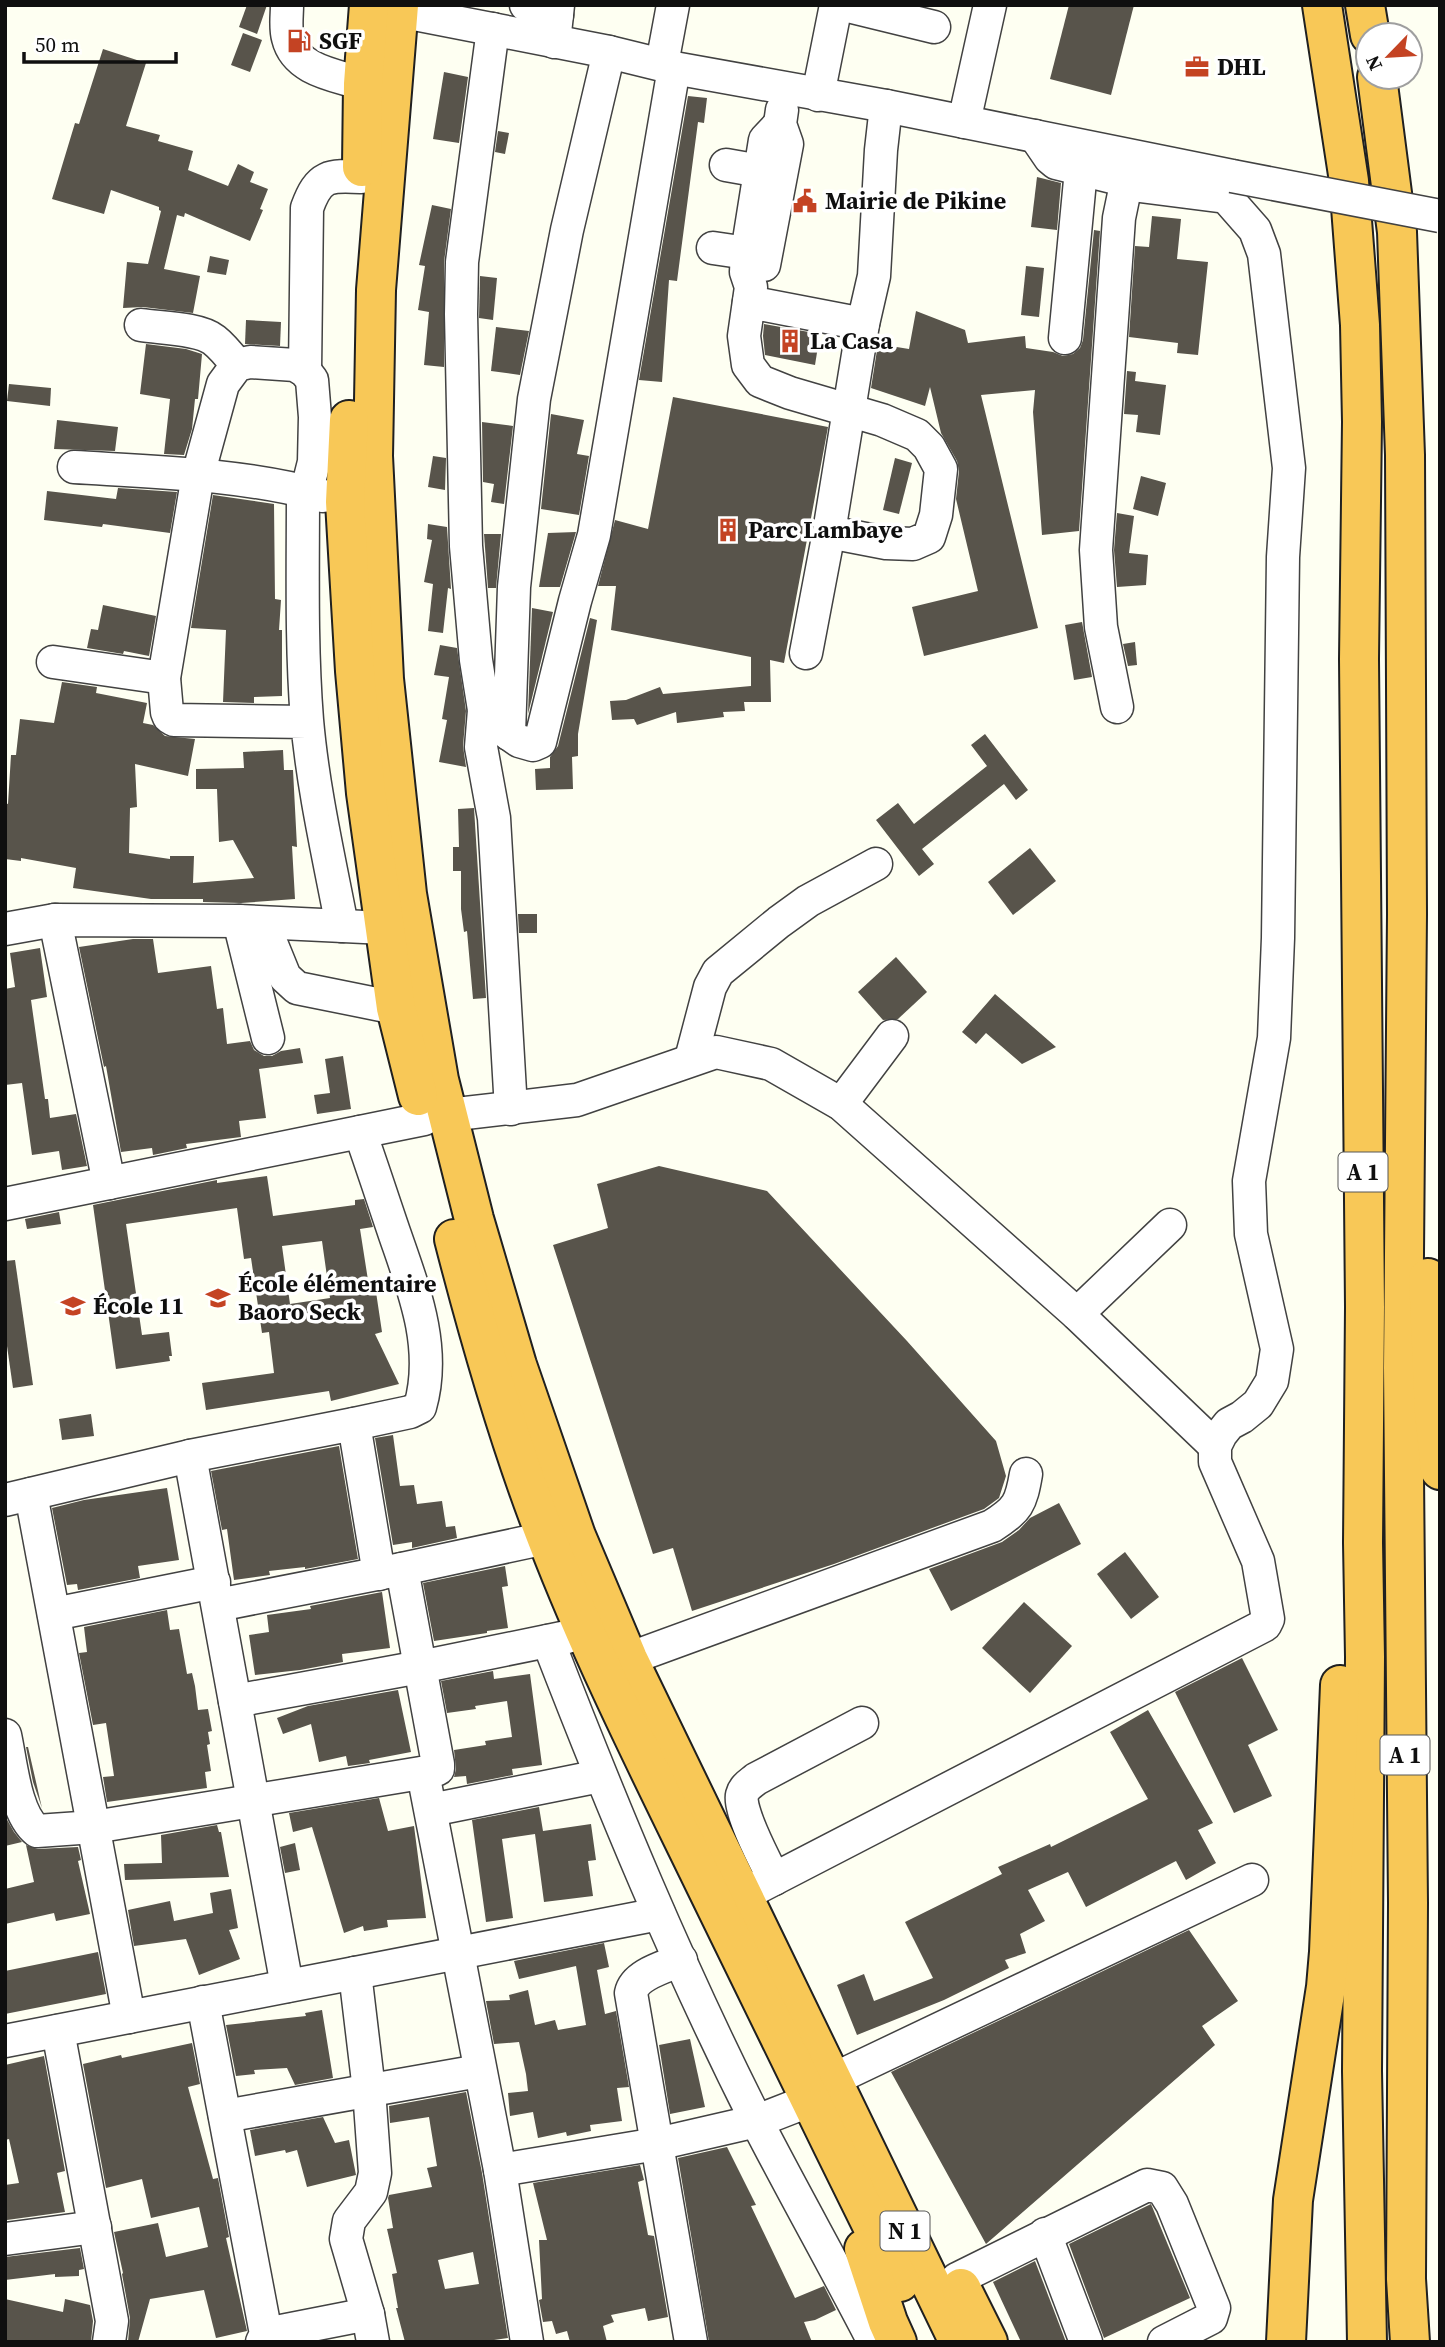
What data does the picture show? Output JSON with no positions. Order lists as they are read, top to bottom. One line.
{"streets":{"highway":["A 1","N 1"]},"places":{"fuel station":["SGF"],"office":["DHL"],"public building":["Mairie de Pikine"],"building":["La Casa","Parc Lambaye"],"school or university":["École élémentaire Baoro Seck","École 11"]},"scale_bar":"50 m","north":"bottom left"}
